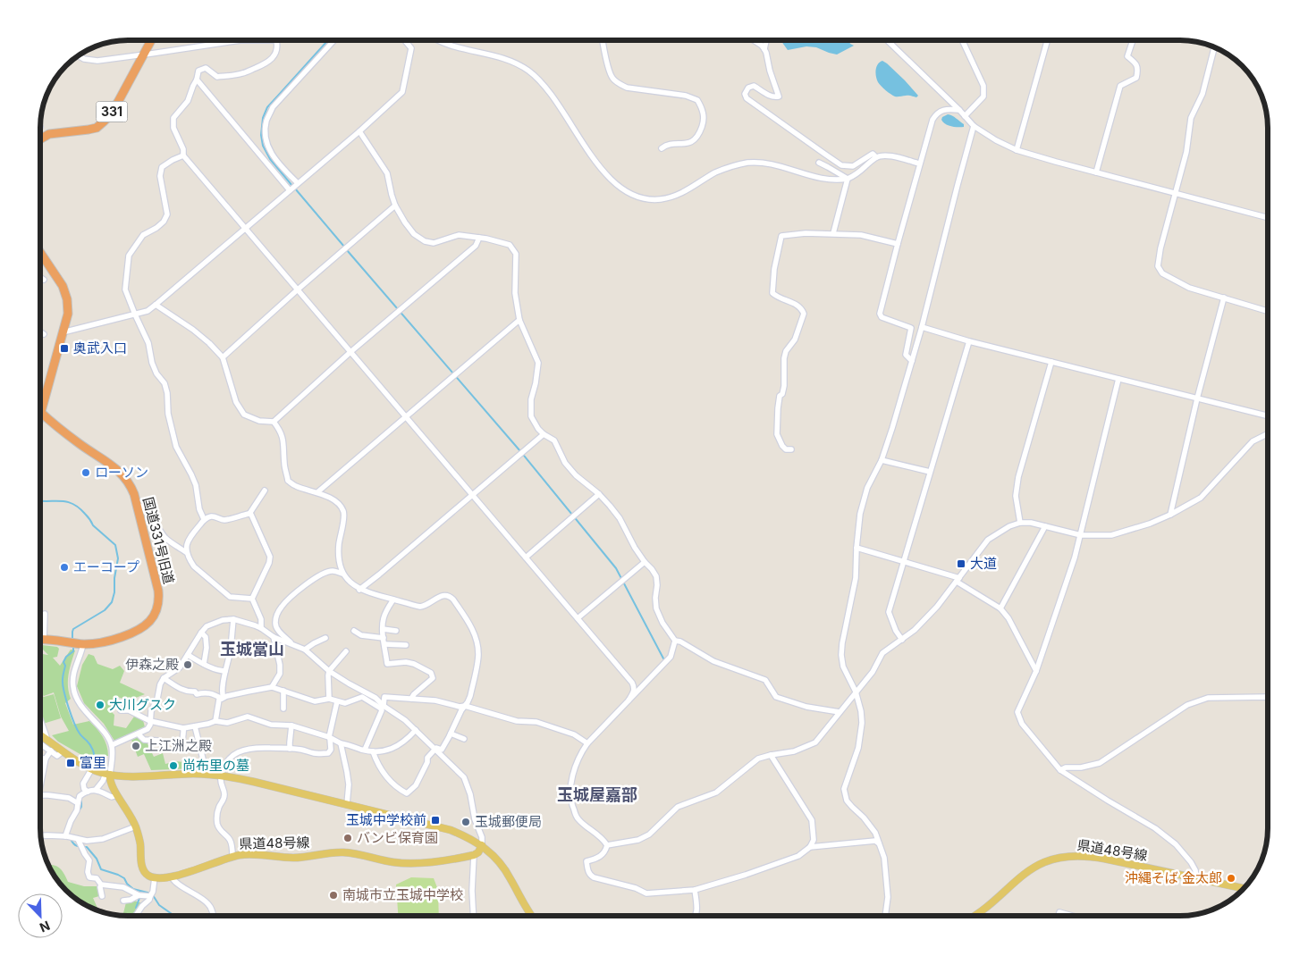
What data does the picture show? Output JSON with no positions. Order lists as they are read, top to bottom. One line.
{"streets":{"highway":["331","国道331号旧道"],"main road":["県道48号線"]},"districts":["玉城當山","玉城屋嘉部"],"places":{"transit":["奥武入口","大道","富里","玉城中学校前"],"other":["ローソン","エーコープ","伊森之殿","大川グスク","上江洲之殿","尚布里の墓","玉城郵便局","バンビ保育園","沖縄そば 金太郎","南城市立玉城中学校"]},"north":"bottom right"}
